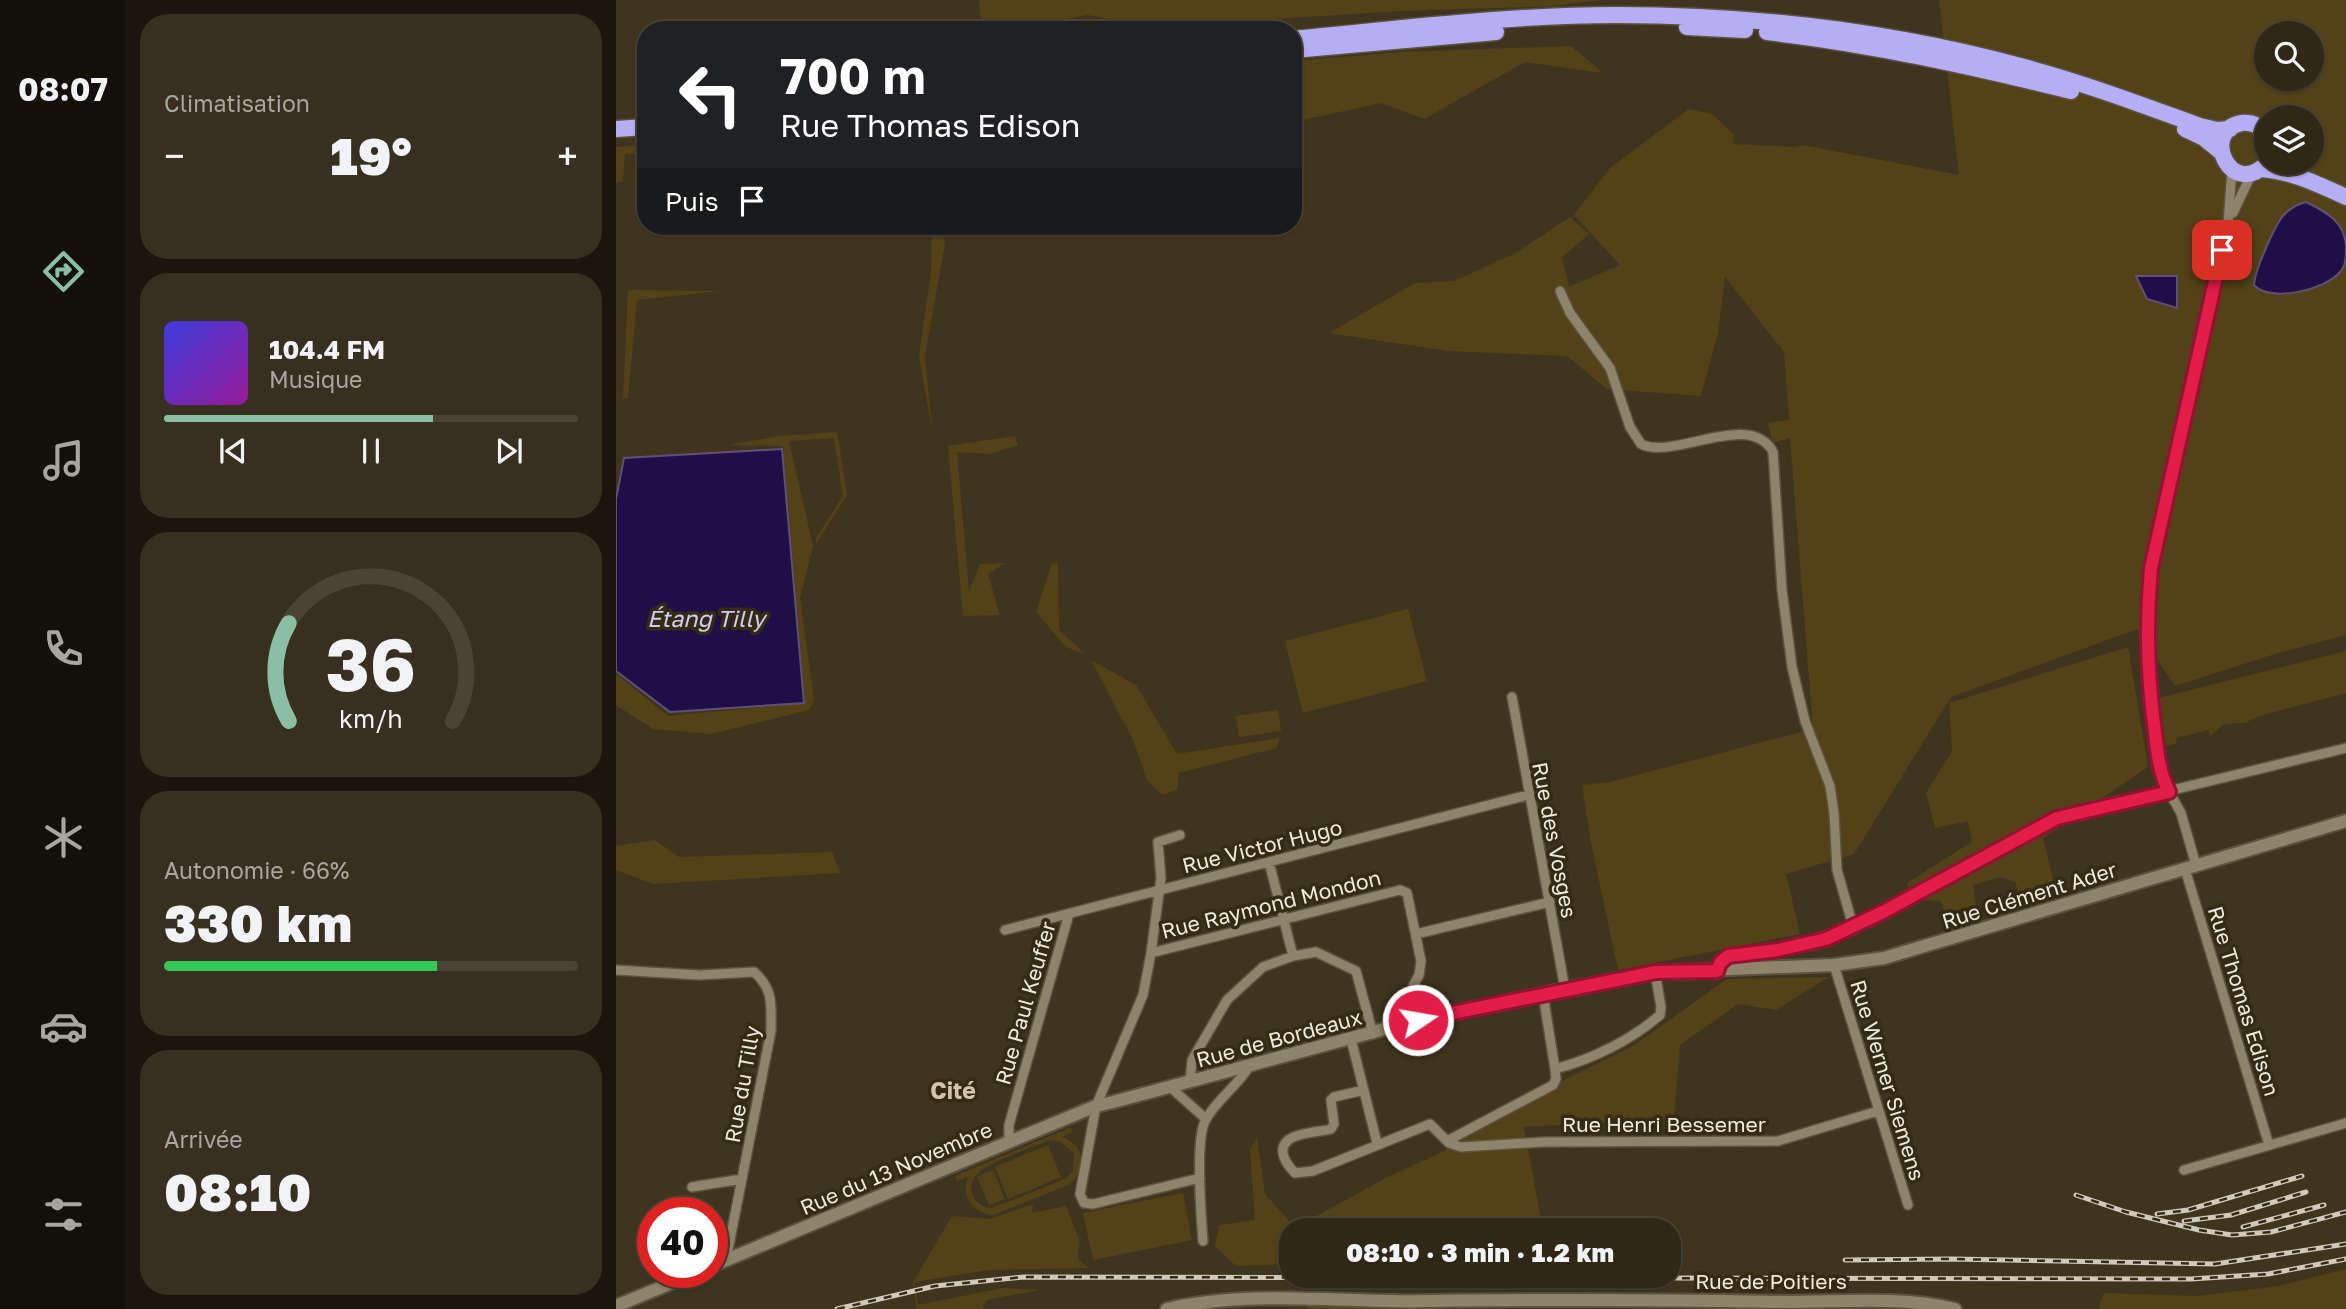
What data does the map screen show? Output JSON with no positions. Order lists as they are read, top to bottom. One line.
{"streets":{"street":["Rue des Vosges","Rue Victor Hugo","Rue Clément Ader","Rue Raymond Mondon","Rue Thomas Edison","Rue Paul Keuffer","Rue de Bordeaux","Rue Werner Siemens","Rue du Tilly","Rue Henri Bessemer","Rue du 13 Novembre","Rue de Poitiers"]},"crossings":[["Rue des Vosges","Rue Victor Hugo"],["Rue des Vosges","Rue de Bordeaux"],["Rue Victor Hugo","Rue Paul Keuffer"],["Rue Clément Ader","Rue Thomas Edison"],["Rue Clément Ader","Rue de Bordeaux"],["Rue Clément Ader","Rue Werner Siemens"],["Rue Paul Keuffer","Rue du 13 Novembre"],["Rue de Bordeaux","Rue du 13 Novembre"],["Rue Werner Siemens","Rue Henri Bessemer"]],"districts":["Cité"],"water":["Étang Tilly"],"page":{"tabs":"08:07","tile":["Climatisation",["Autonomie · 66%","330 km"],["Arrivée","08:10"]],"turn":["700 m","Rue Thomas Edison"],"heat":["−","19°","+"],"then":"Puis","song":["104.4 FM","Musique"],"limit":"40","trip":"08:10 · 3 min · 1.2 km","gauge":["36","km/h"]}}
